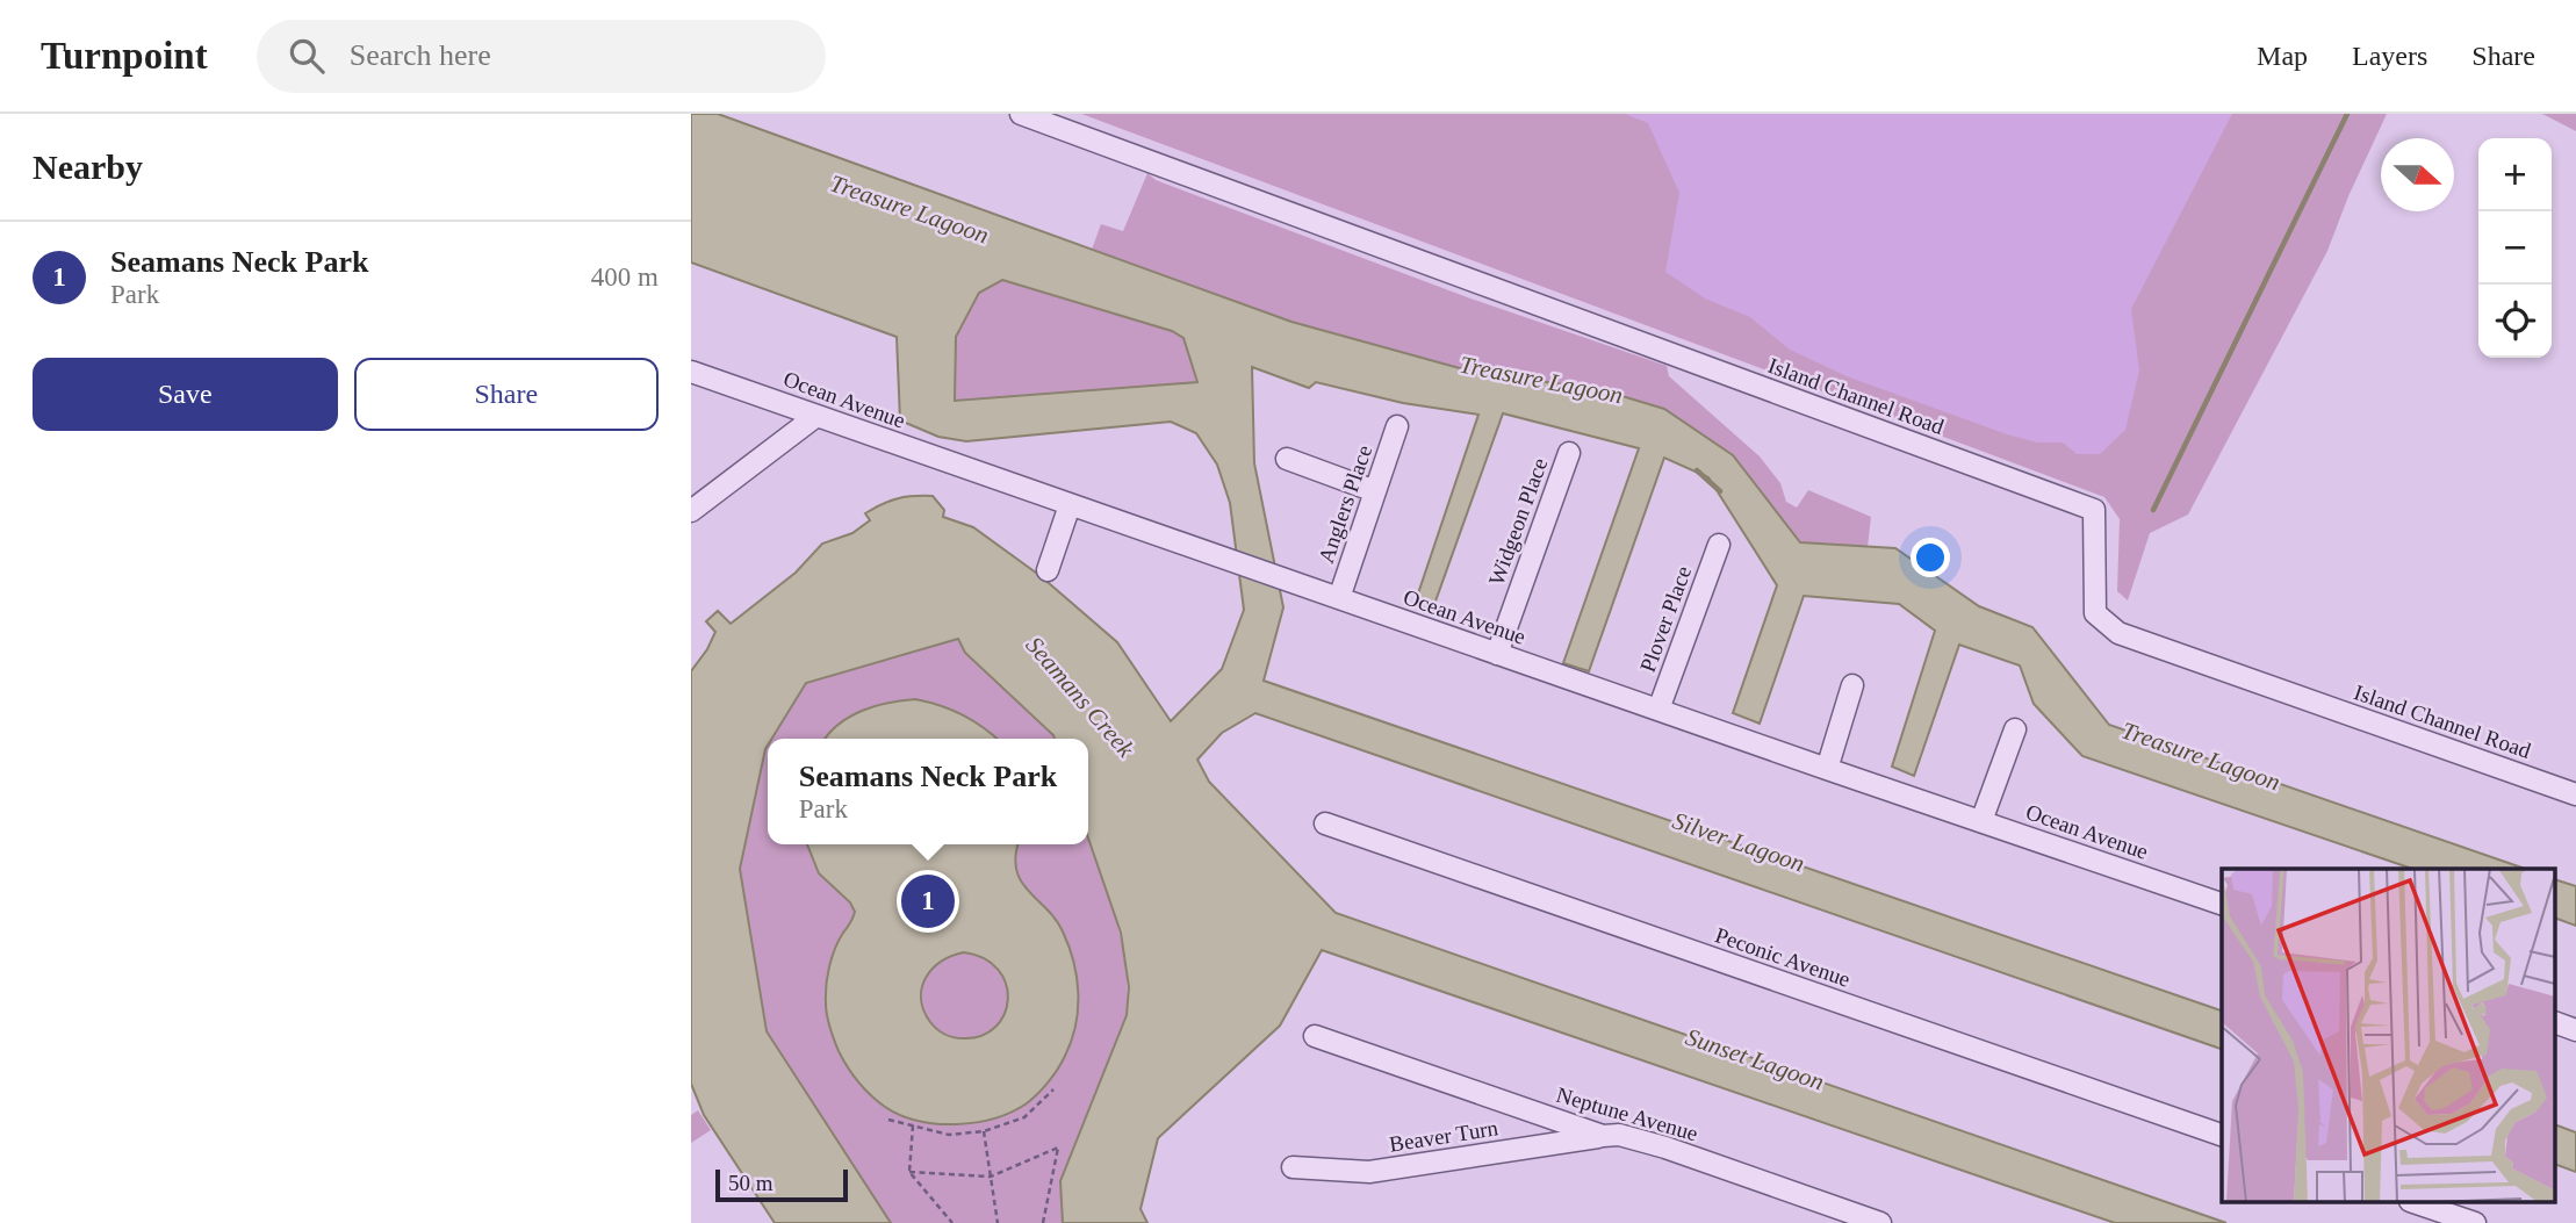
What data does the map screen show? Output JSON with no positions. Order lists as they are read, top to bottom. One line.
{"streets":{"street":["Island Channel Road","Ocean Avenue","Anglers Place","Widgeon Place","Plover Place","Peconic Avenue","Neptune Avenue","Beaver Turn"]},"crossings":[["Ocean Avenue","Anglers Place"],["Ocean Avenue","Widgeon Place"],["Ocean Avenue","Plover Place"],["Neptune Avenue","Beaver Turn"]],"water":["Treasure Lagoon","Seamans Creek","Silver Lagoon","Sunset Lagoon"],"scale_bar":"50 m","north":"right","page":{"header":"Turnpoint","search":"Search here","nav":["Map","Layers","Share"],"heading":"Nearby","map_buttons":["+","−"],"list":[{"mark":"1","name":"Seamans Neck Park","note":"Park","value":"400 m"}],"buttons":["Save","Share"],"popup":["Seamans Neck Park","Park"],"pins":"1","scale":"50 m"}}
